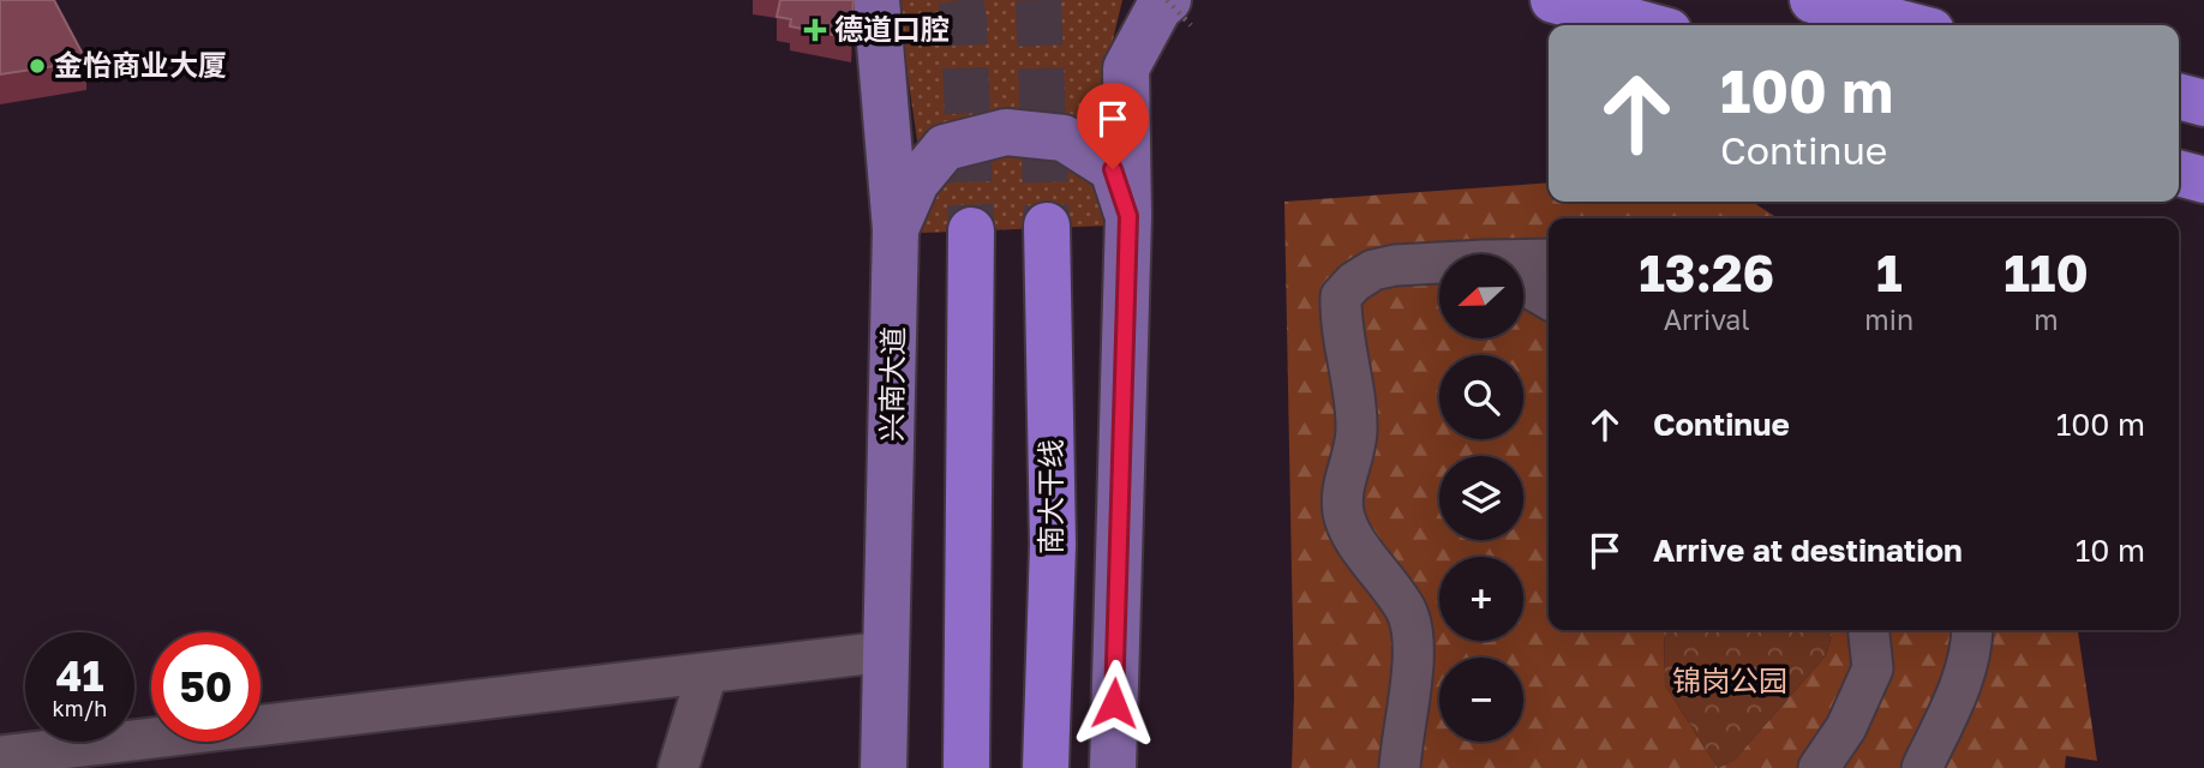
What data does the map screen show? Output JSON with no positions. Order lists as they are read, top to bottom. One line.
{"streets":{"highway":["南大干线"],"main road":["兴南大道"]},"parks":["锦岗公园"],"places":{"health":["德道口腔"],"other":["金怡商业大厦"]},"north":"left","page":{"turn":["100 m","Continue"],"eta":["13:26","Arrival","1","min","110","m"],"map_buttons":["+","−"],"list":[{"name":"Continue","value":"100 m"},{"name":"Arrive at destination","value":"10 m"}],"speed":"41 km/h","limit":"50"}}
